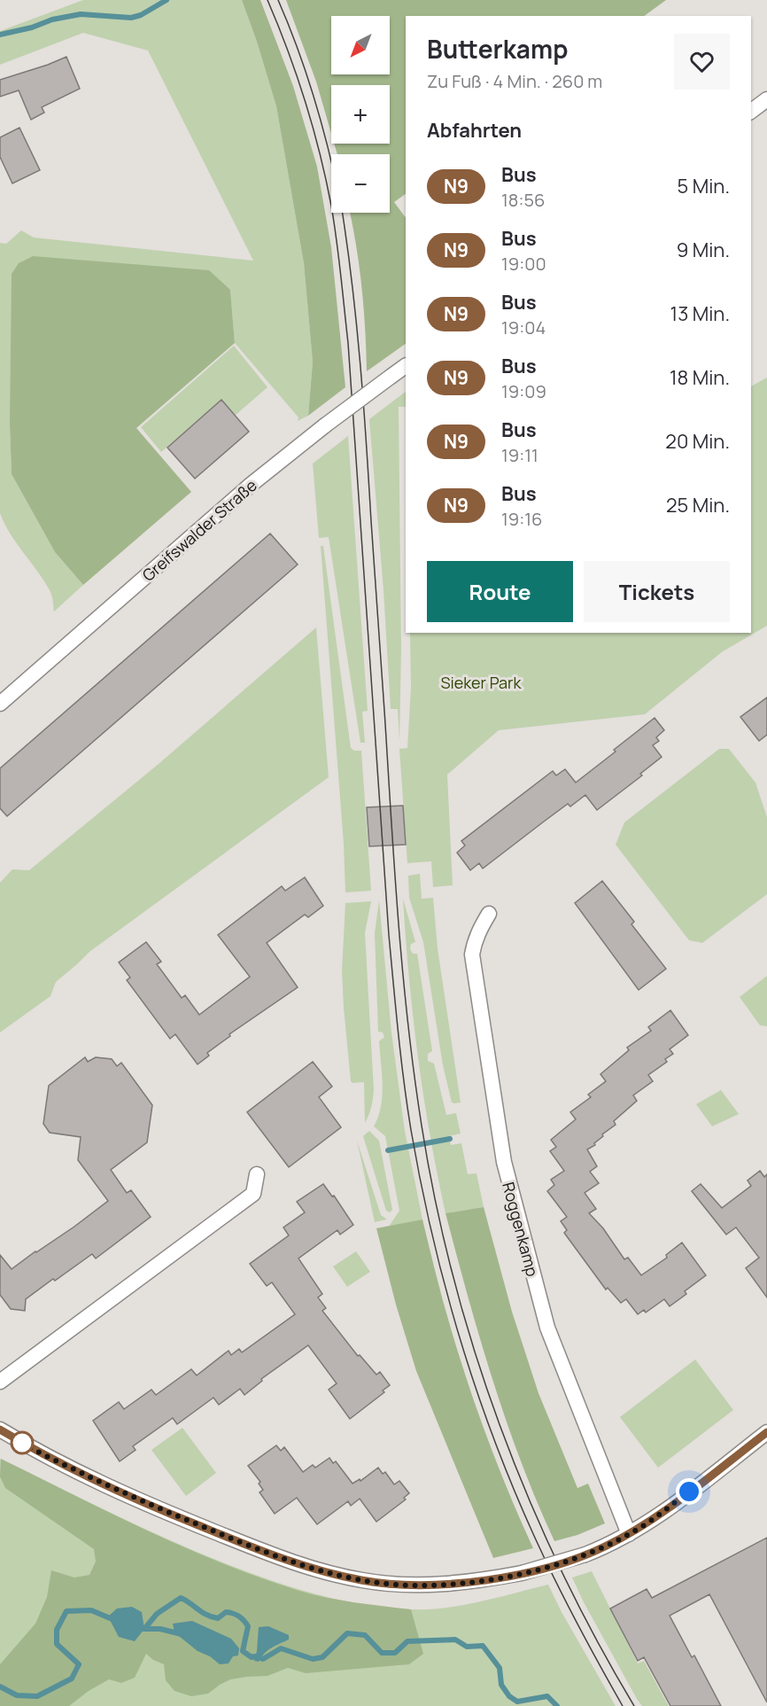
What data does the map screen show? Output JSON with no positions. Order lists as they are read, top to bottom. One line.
{"streets":{"street":["Greifswalder Straße","Roggenkamp"]},"parks":["Sieker Park"],"lines":["bus line N9"],"north":"bottom left","page":{"map_buttons":["+","−"],"heading":[["Butterkamp","Zu Fuß · 4 Min. · 260 m"],"Abfahrten"],"list":[{"mark":"N9","name":"Bus","note":"18:56","value":"5 Min."},{"mark":"N9","name":"Bus","note":"19:00","value":"9 Min."},{"mark":"N9","name":"Bus","note":"19:04","value":"13 Min."},{"mark":"N9","name":"Bus","note":"19:09","value":"18 Min."},{"mark":"N9","name":"Bus","note":"19:11","value":"20 Min."},{"mark":"N9","name":"Bus","note":"19:16","value":"25 Min."}],"buttons":["Route","Tickets"]}}
